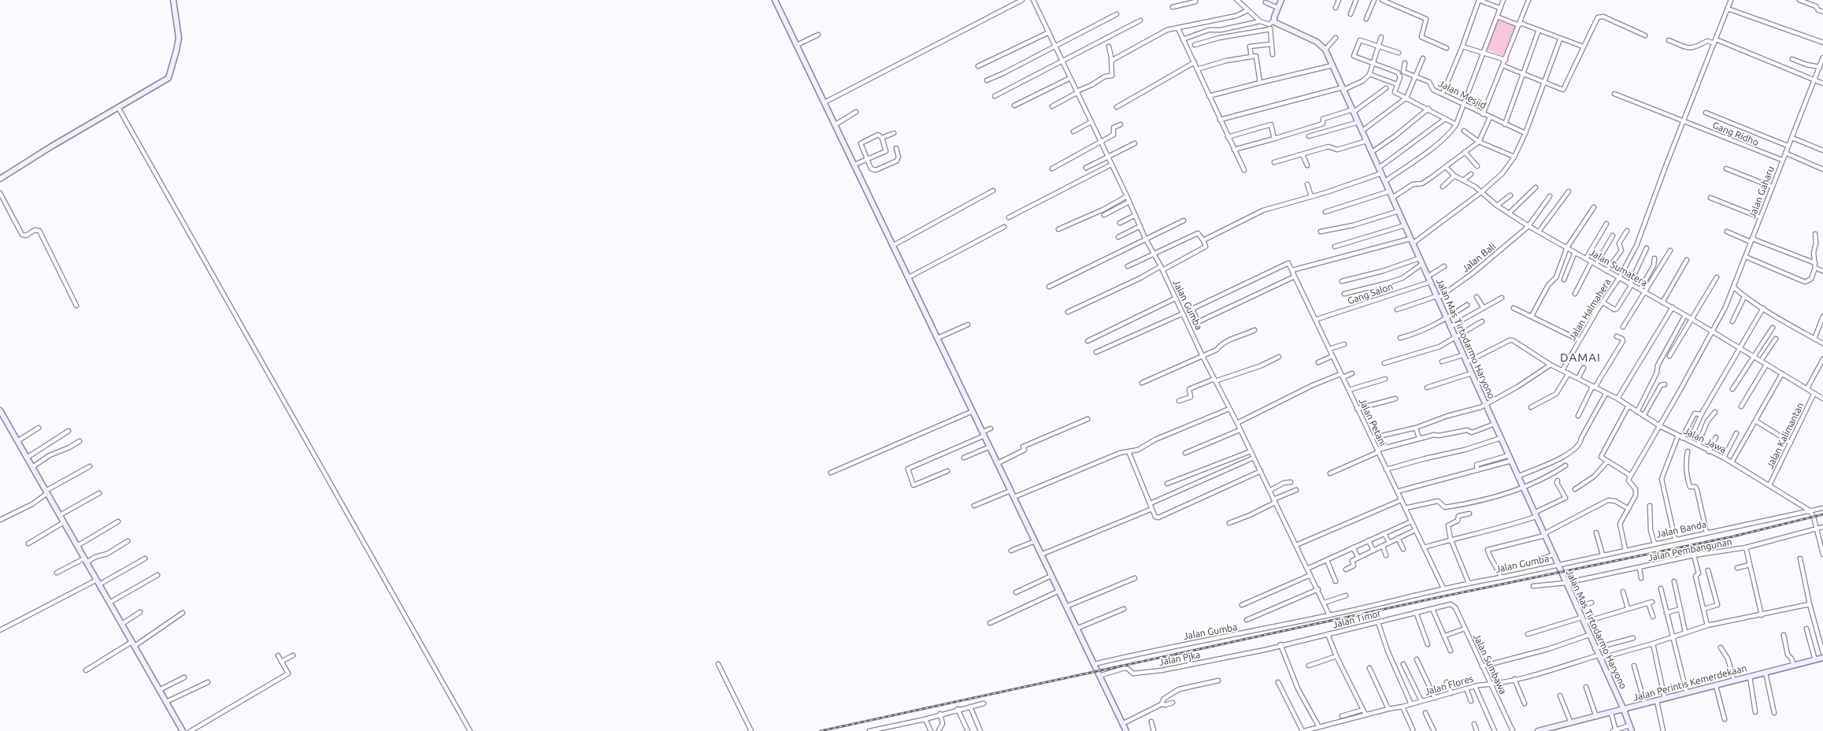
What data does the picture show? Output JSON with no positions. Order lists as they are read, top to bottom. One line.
{"streets":{"street":["Jalan Mesjid","Gang Ridho","Jalan Gaharu","Jalan Bali","Jalan Sumatera","Gang Salon","Jalan Gumba","Jalan Halmahera","Jalan Mas Tirtodarmo Haryono","Jalan Petani","Jalan Kalimantan","Jalan Jawa","Jalan Banda","Jalan Pembangunan","Jalan Timor","Jalan Pjka","Jalan Sumbawa","Jalan Perintis Kemerdekaan","Jalan Flores"]},"crossings":[["Gang Ridho","Jalan Gaharu"],["Gang Ridho","Jalan Halmahera"],["Jalan Gaharu","Jalan Sumatera"],["Jalan Gaharu","Jalan Jawa"],["Jalan Bali","Jalan Sumatera"],["Jalan Bali","Jalan Mas Tirtodarmo Haryono"],["Jalan Sumatera","Jalan Halmahera"],["Jalan Sumatera","Jalan Kalimantan"],["Gang Salon","Jalan Mas Tirtodarmo Haryono"],["Gang Salon","Jalan Petani"],["Jalan Gumba","Jalan Mas Tirtodarmo Haryono"],["Jalan Gumba","Jalan Petani"],["Jalan Gumba","Jalan Banda"],["Jalan Halmahera","Jalan Jawa"],["Jalan Mas Tirtodarmo Haryono","Jalan Jawa"],["Jalan Mas Tirtodarmo Haryono","Jalan Banda"],["Jalan Mas Tirtodarmo Haryono","Jalan Pembangunan"],["Jalan Mas Tirtodarmo Haryono","Jalan Perintis Kemerdekaan"],["Jalan Mas Tirtodarmo Haryono","Jalan Flores"],["Jalan Kalimantan","Jalan Jawa"],["Jalan Jawa","Jalan Banda"],["Jalan Timor","Jalan Pjka"],["Jalan Timor","Jalan Sumbawa"],["Jalan Sumbawa","Jalan Flores"]],"districts":["DAMAI"]}
